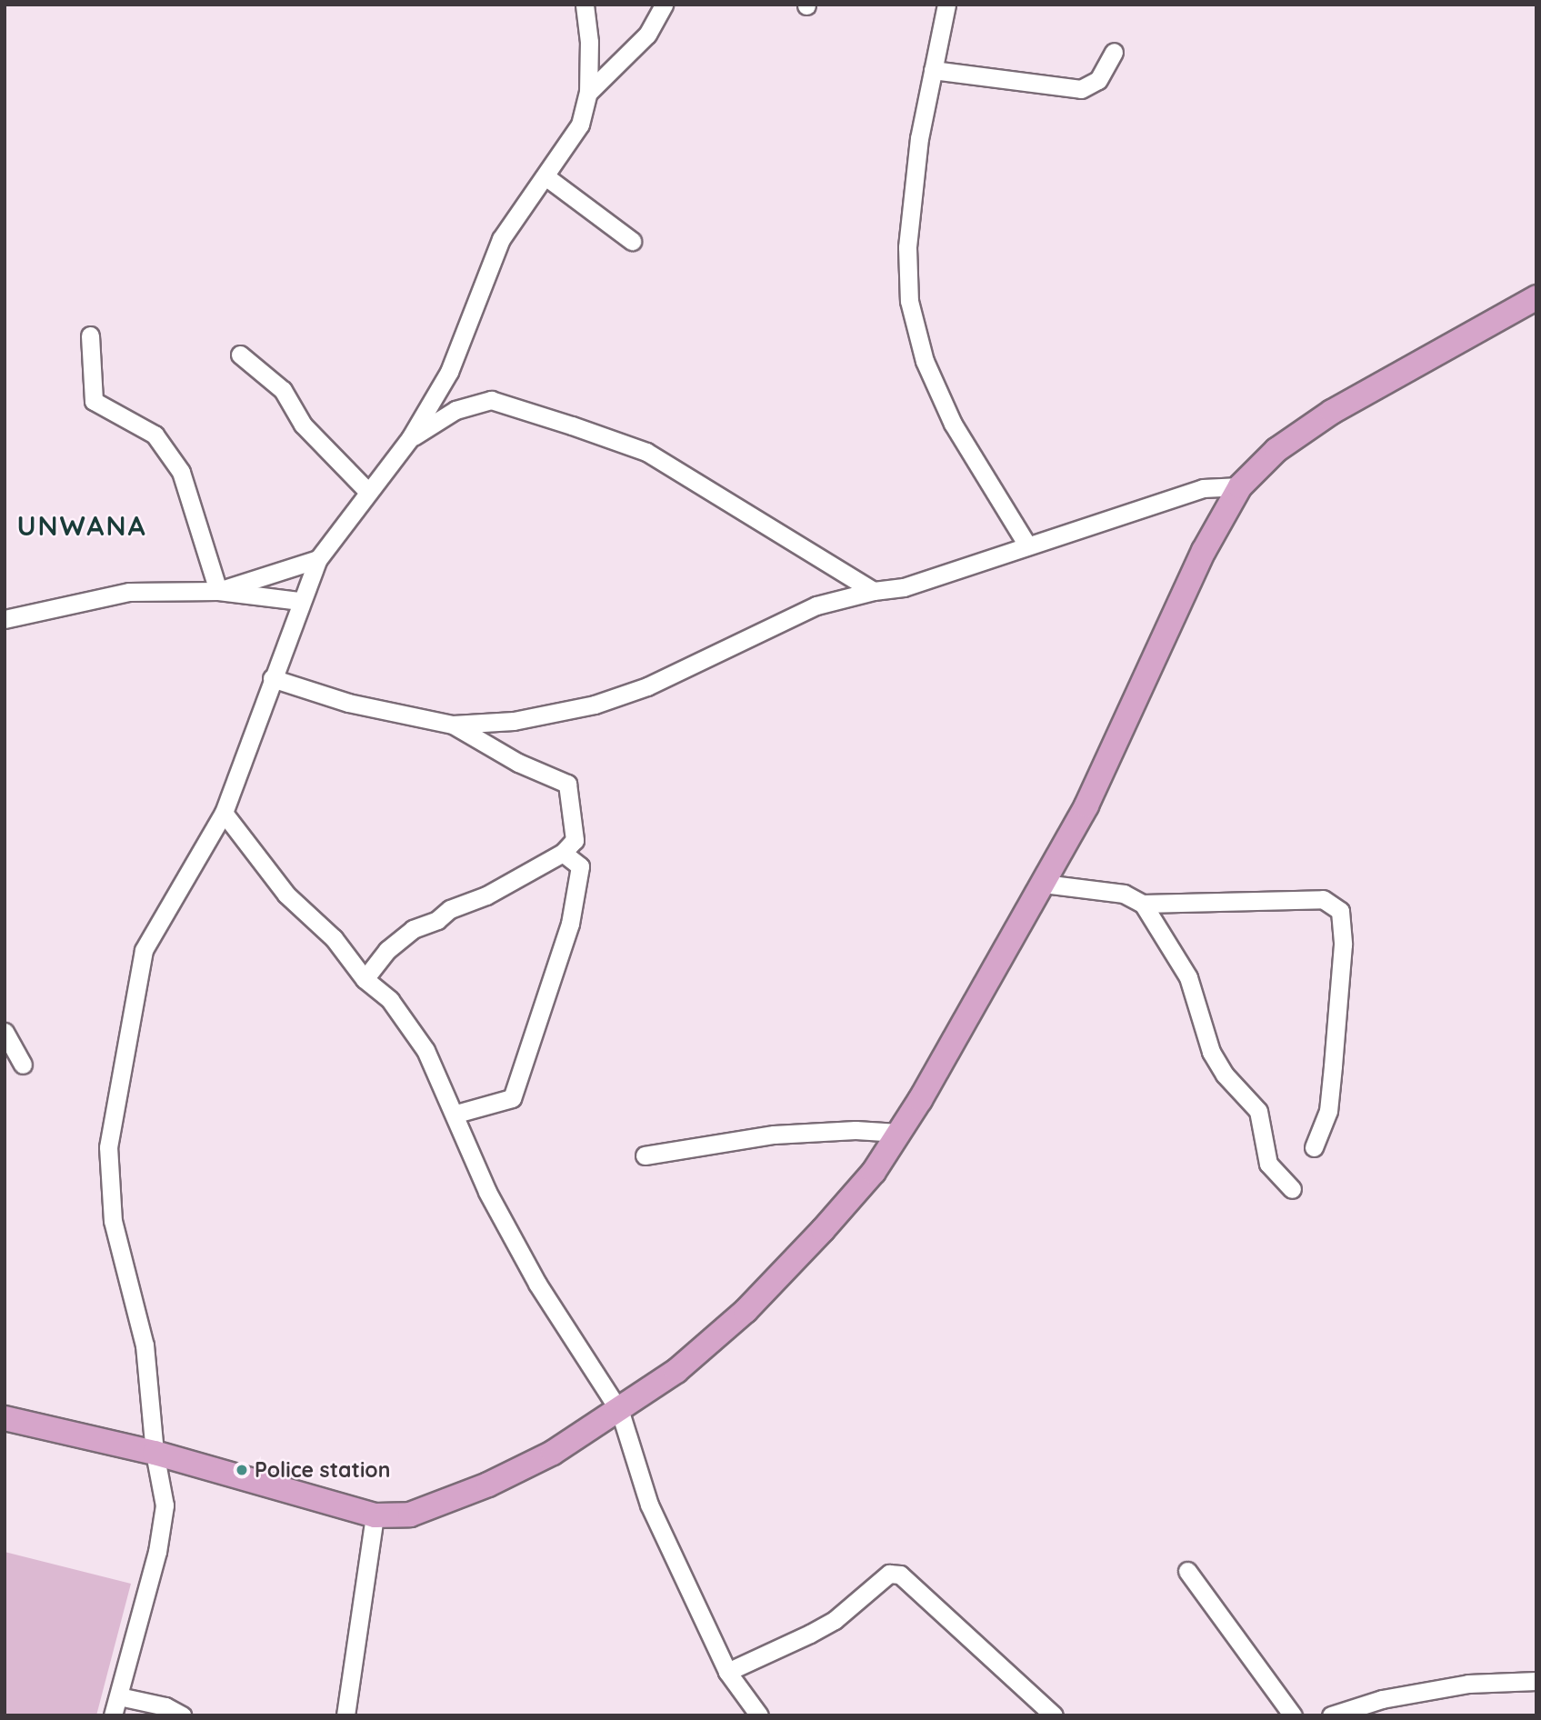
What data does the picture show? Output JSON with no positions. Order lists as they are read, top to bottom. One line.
{"districts":["UNWANA"],"places":["Police station"]}
